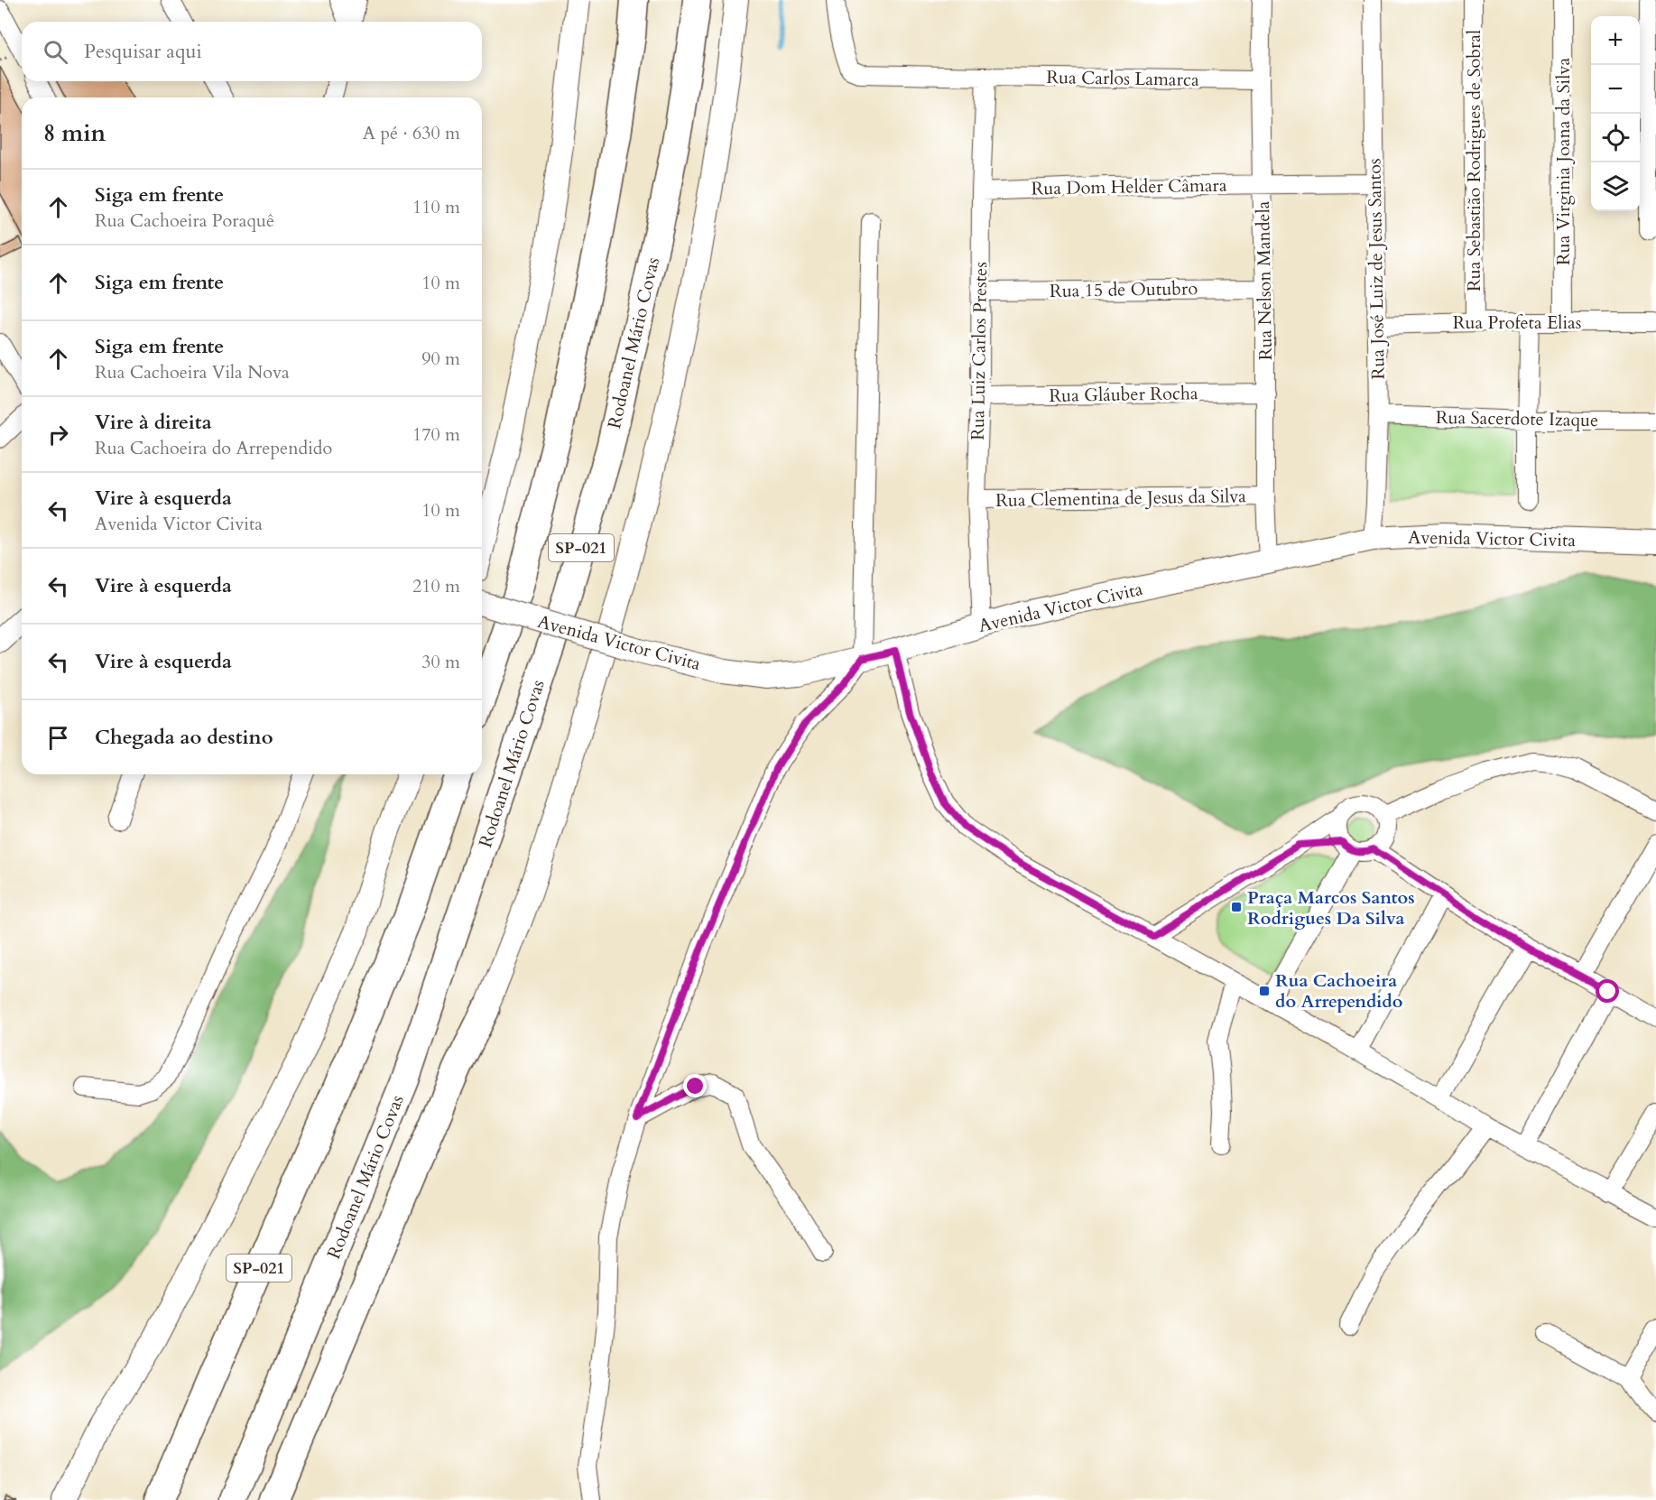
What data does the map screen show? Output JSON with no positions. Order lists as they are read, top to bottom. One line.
{"streets":{"highway":["Rodoanel Mário Covas","SP-021"],"main road":["Avenida Victor Civita"],"street":["Rua Carlos Lamarca","Rua Sebastião Rodrigues de Sobral","Rua Virginia Joana da Silva","Rua Dom Helder Câmara","Rua José Luiz de Jesus Santos","Rua Nelson Mandela","Rua 15 de Outubro","Rua Profeta Elias","Rua Luiz Carlos Prestes","Rua Gláuber Rocha","Rua Sacerdote Izaque","Rua Clementina de Jesus da Silva"]},"crossings":[["Rua Carlos Lamarca","Rua Nelson Mandela"],["Rua Carlos Lamarca","Rua Luiz Carlos Prestes"],["Rua Sebastião Rodrigues de Sobral","Rua Profeta Elias"],["Rua Virginia Joana da Silva","Rua Profeta Elias"],["Rua Dom Helder Câmara","Rua José Luiz de Jesus Santos"],["Rua Dom Helder Câmara","Rua Nelson Mandela"],["Rua Dom Helder Câmara","Rua Luiz Carlos Prestes"],["Rua José Luiz de Jesus Santos","Rua Profeta Elias"],["Rua José Luiz de Jesus Santos","Rua Sacerdote Izaque"],["Rua José Luiz de Jesus Santos","Avenida Victor Civita"],["Rua Nelson Mandela","Rua 15 de Outubro"],["Rua Nelson Mandela","Rua Gláuber Rocha"],["Rua Nelson Mandela","Rua Clementina de Jesus da Silva"],["Rua Nelson Mandela","Avenida Victor Civita"],["Rua 15 de Outubro","Rua Luiz Carlos Prestes"],["Rua Luiz Carlos Prestes","Rua Gláuber Rocha"],["Rua Luiz Carlos Prestes","Rua Clementina de Jesus da Silva"],["Rua Luiz Carlos Prestes","Avenida Victor Civita"]],"places":{"transit":["Praça Marcos Santos Rodrigues Da Silva","Rua Cachoeira do Arrependido"]},"page":{"map_buttons":["+","−"],"search":"Pesquisar aqui","heading":["8 min","A pé · 630 m"],"list":[["Siga em frente","Rua Cachoeira Poraquê","110 m"],["Siga em frente","10 m"],["Siga em frente","Rua Cachoeira Vila Nova","90 m"],["Vire à direita","Rua Cachoeira do Arrependido","170 m"],["Vire à esquerda","Avenida Victor Civita","10 m"],["Vire à esquerda","210 m"],["Vire à esquerda","30 m"],"Chegada ao destino"]}}
